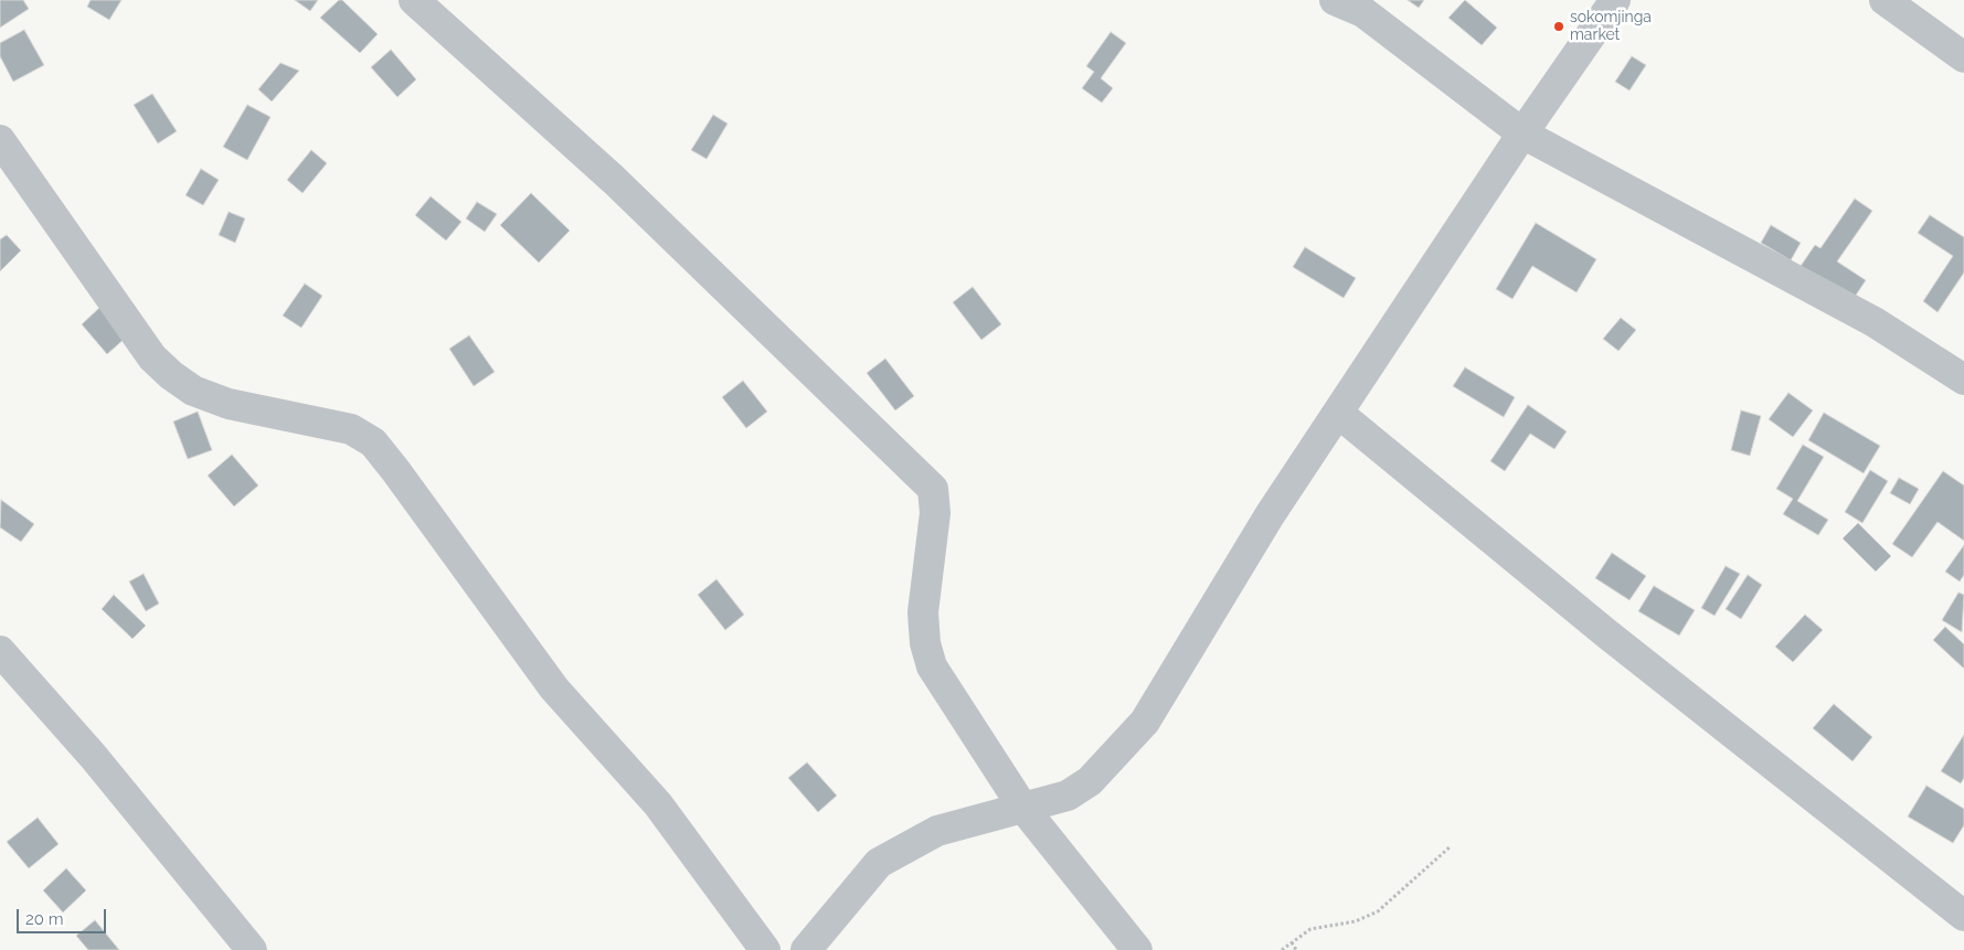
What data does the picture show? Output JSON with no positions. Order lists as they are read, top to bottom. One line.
{"places":["sokomjinga market"],"scale_bar":"20 m"}
